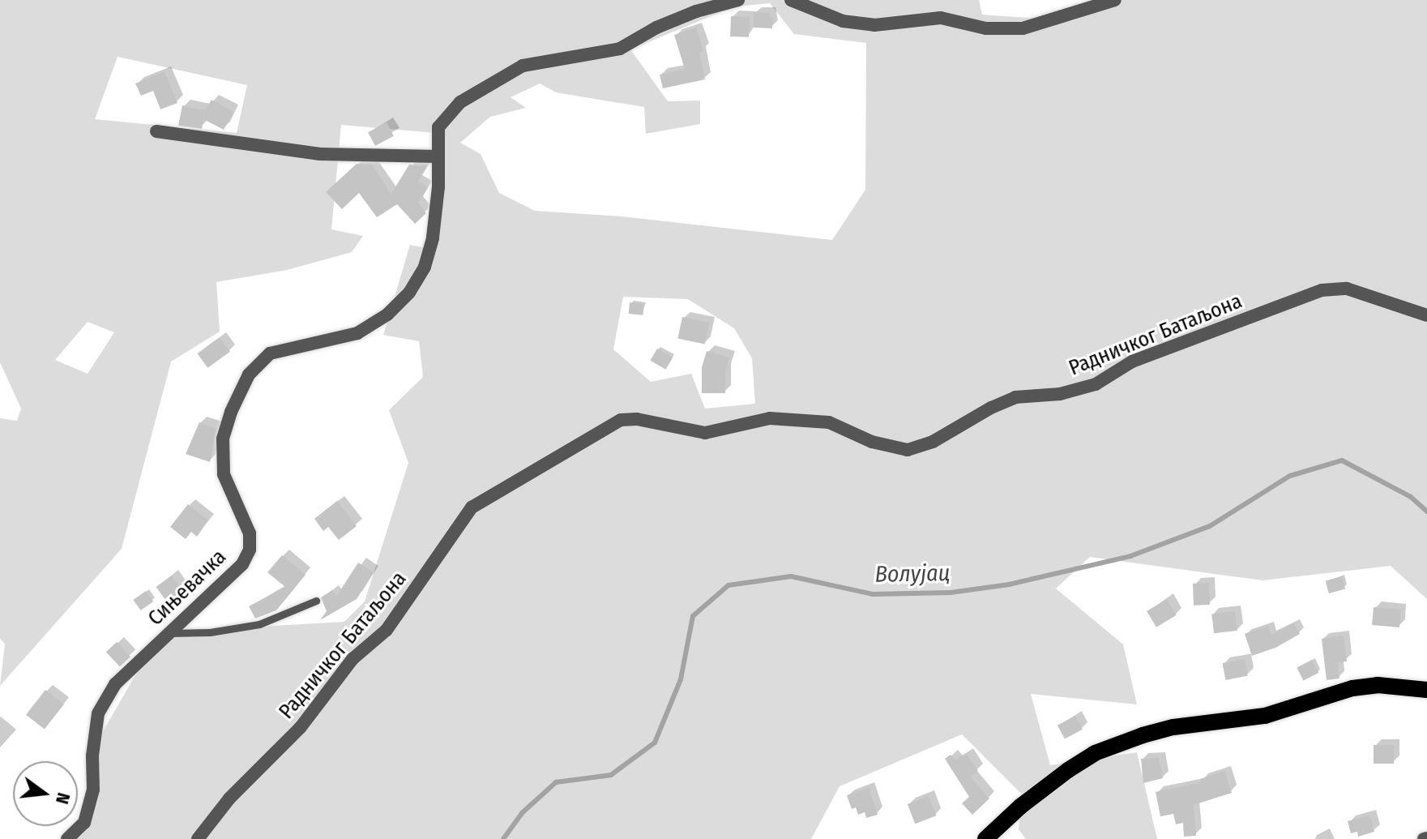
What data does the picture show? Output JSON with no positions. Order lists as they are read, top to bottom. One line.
{"streets":{"street":["Радничког Батаљона","Сињевачка"]},"water":["Волујац"],"north":"right"}
